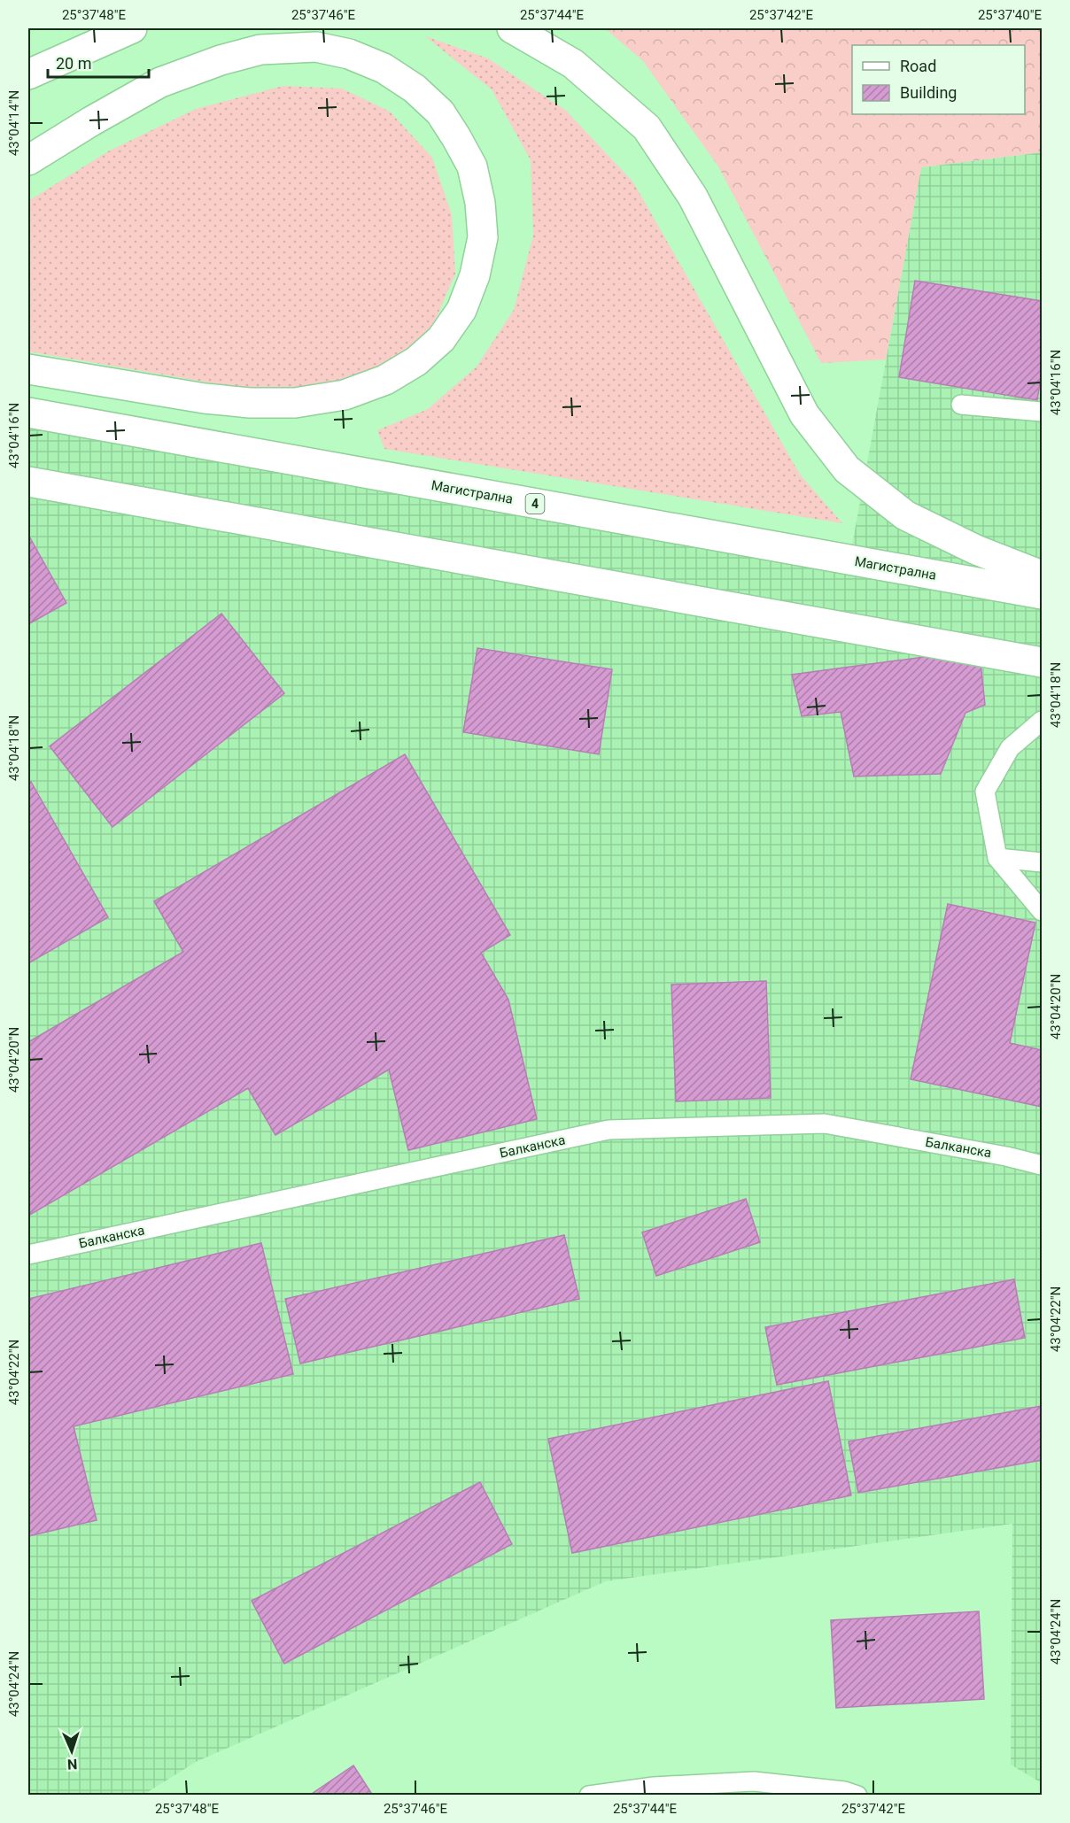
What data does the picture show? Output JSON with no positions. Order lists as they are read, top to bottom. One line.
{"streets":{"main road":["Магистрална","4"],"lane":["Балканска"]},"legend":["Road","Building"],"scale_bar":"20 m","north":"bottom","coordinates":["25°37'48\"E","25°37'46\"E","25°37'44\"E","25°37'42\"E","25°37'40\"E","43°04'14\"N","43°04'16\"N","43°04'18\"N","43°04'20\"N","43°04'22\"N","43°04'24\"N"]}
